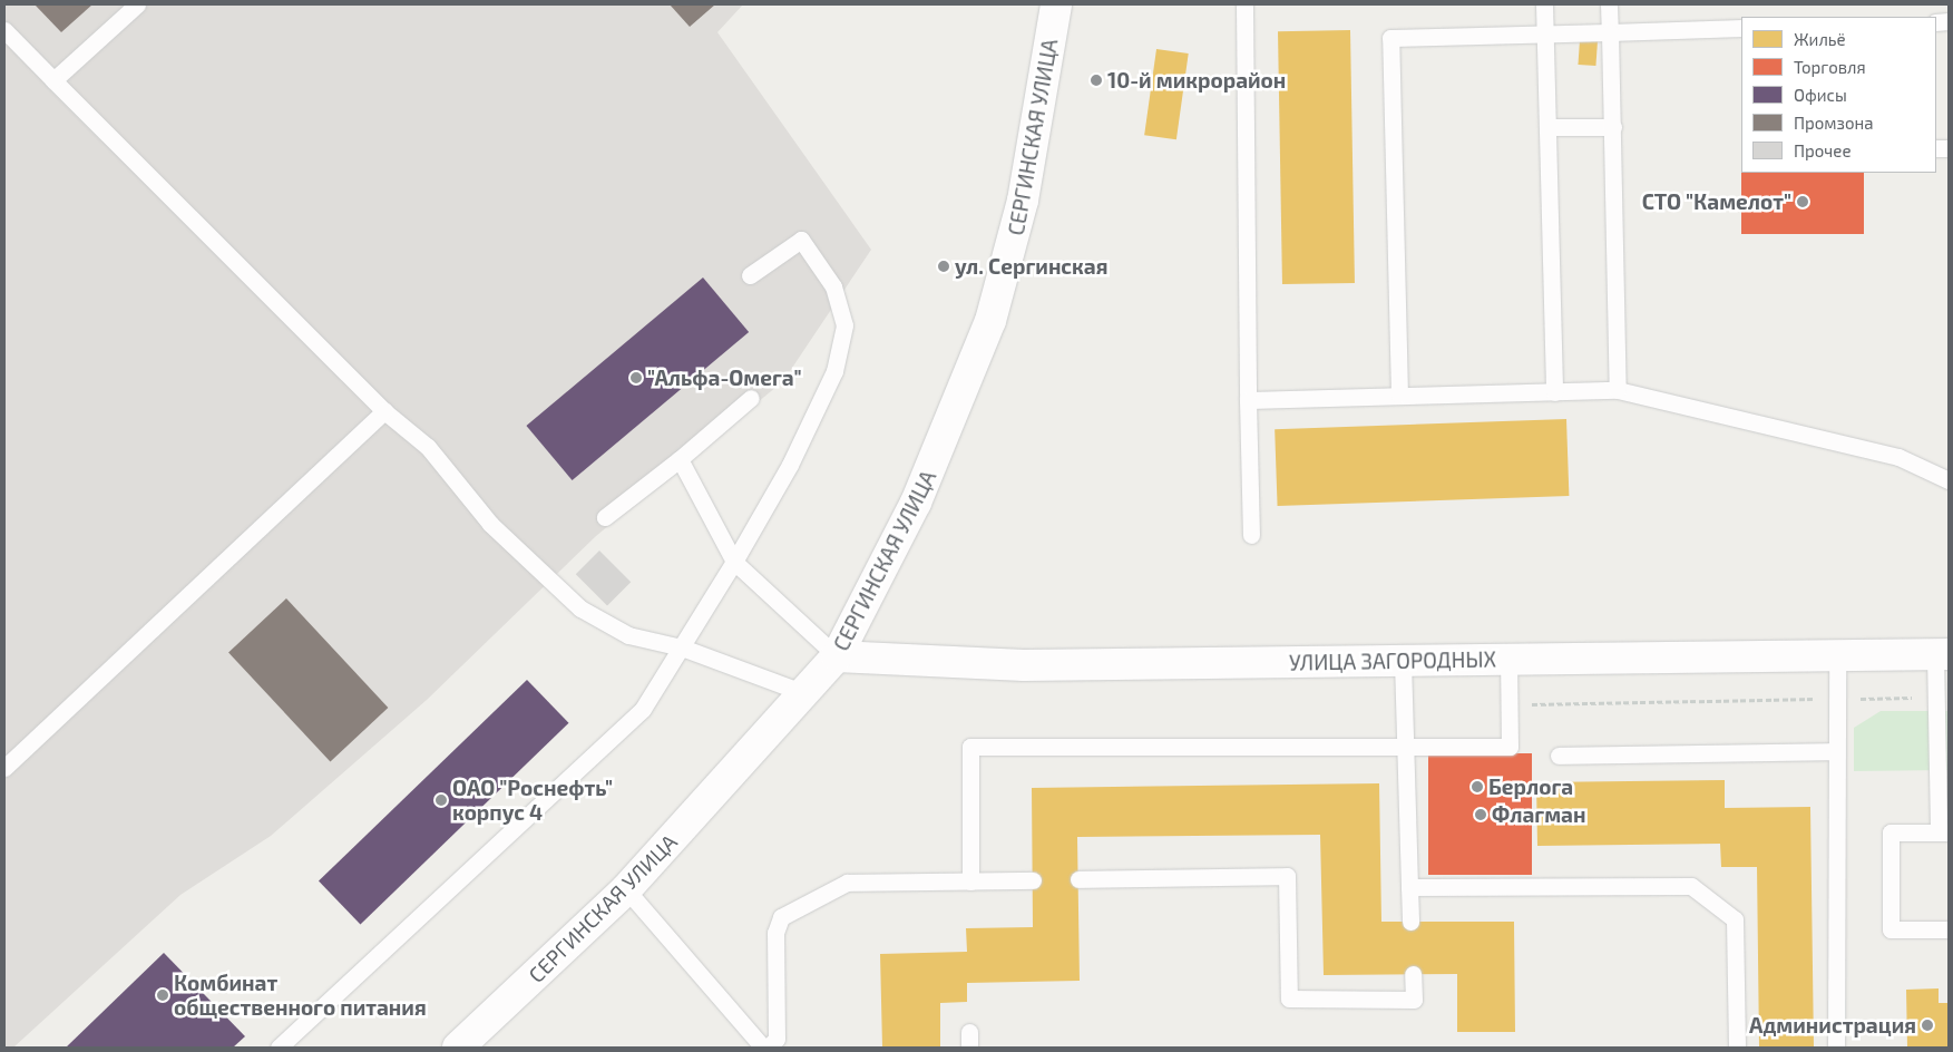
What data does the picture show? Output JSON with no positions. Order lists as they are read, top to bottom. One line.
{"streets":{"main road":["СЕРГИНСКАЯ УЛИЦА","УЛИЦА ЗАГОРОДНЫХ"]},"crossings":[["СЕРГИНСКАЯ УЛИЦА","УЛИЦА ЗАГОРОДНЫХ"]],"places":["10-й микрорайон","СТО \"Камелот\"","ул. Сергинская","\"Альфа-Омега\"","Берлога","ОАО \"Роснефть\" корпус 4","Флагман","Комбинат общественного питания","Администрация"],"legend":["Жильё","Торговля","Офисы","Промзона","Прочее"]}
